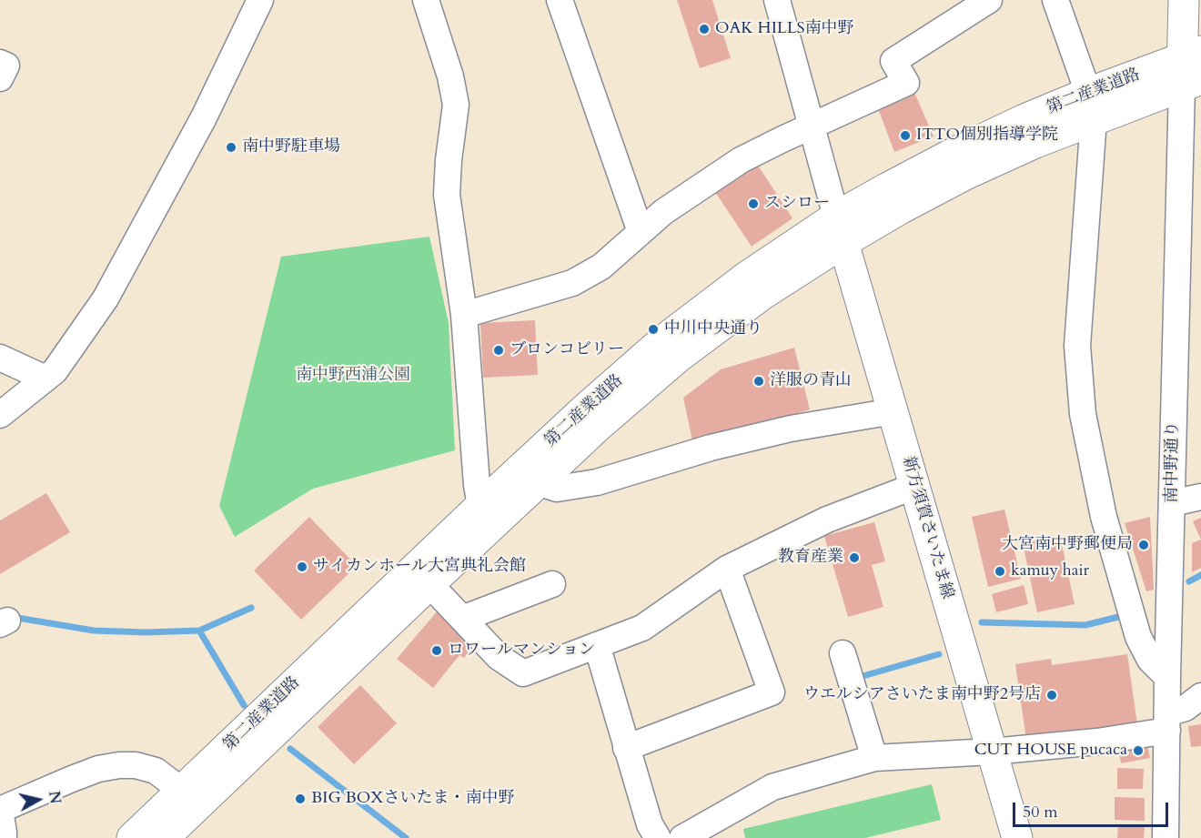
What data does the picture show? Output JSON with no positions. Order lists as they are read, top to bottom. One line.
{"streets":{"main road":["第二産業道路","新方須賀さいたま線"],"street":["南中野通り"]},"crossings":[["第二産業道路","南中野通り"],["第二産業道路","新方須賀さいたま線"]],"parks":["南中野西浦公園"],"places":["OAK HILLS南中野","ITTO個別指導学院","南中野駐車場","スシロー","中川中央通り","ブロンコビリー","洋服の青山","大宮南中野郵便局","教育産業","サイカンホール大宮典礼会館","kamuy hair","ロワールマンション","ウエルシアさいたま南中野2号店","CUT HOUSE pucaca","BIG BOXさいたま・南中野"],"scale_bar":"50 m","north":"right"}
